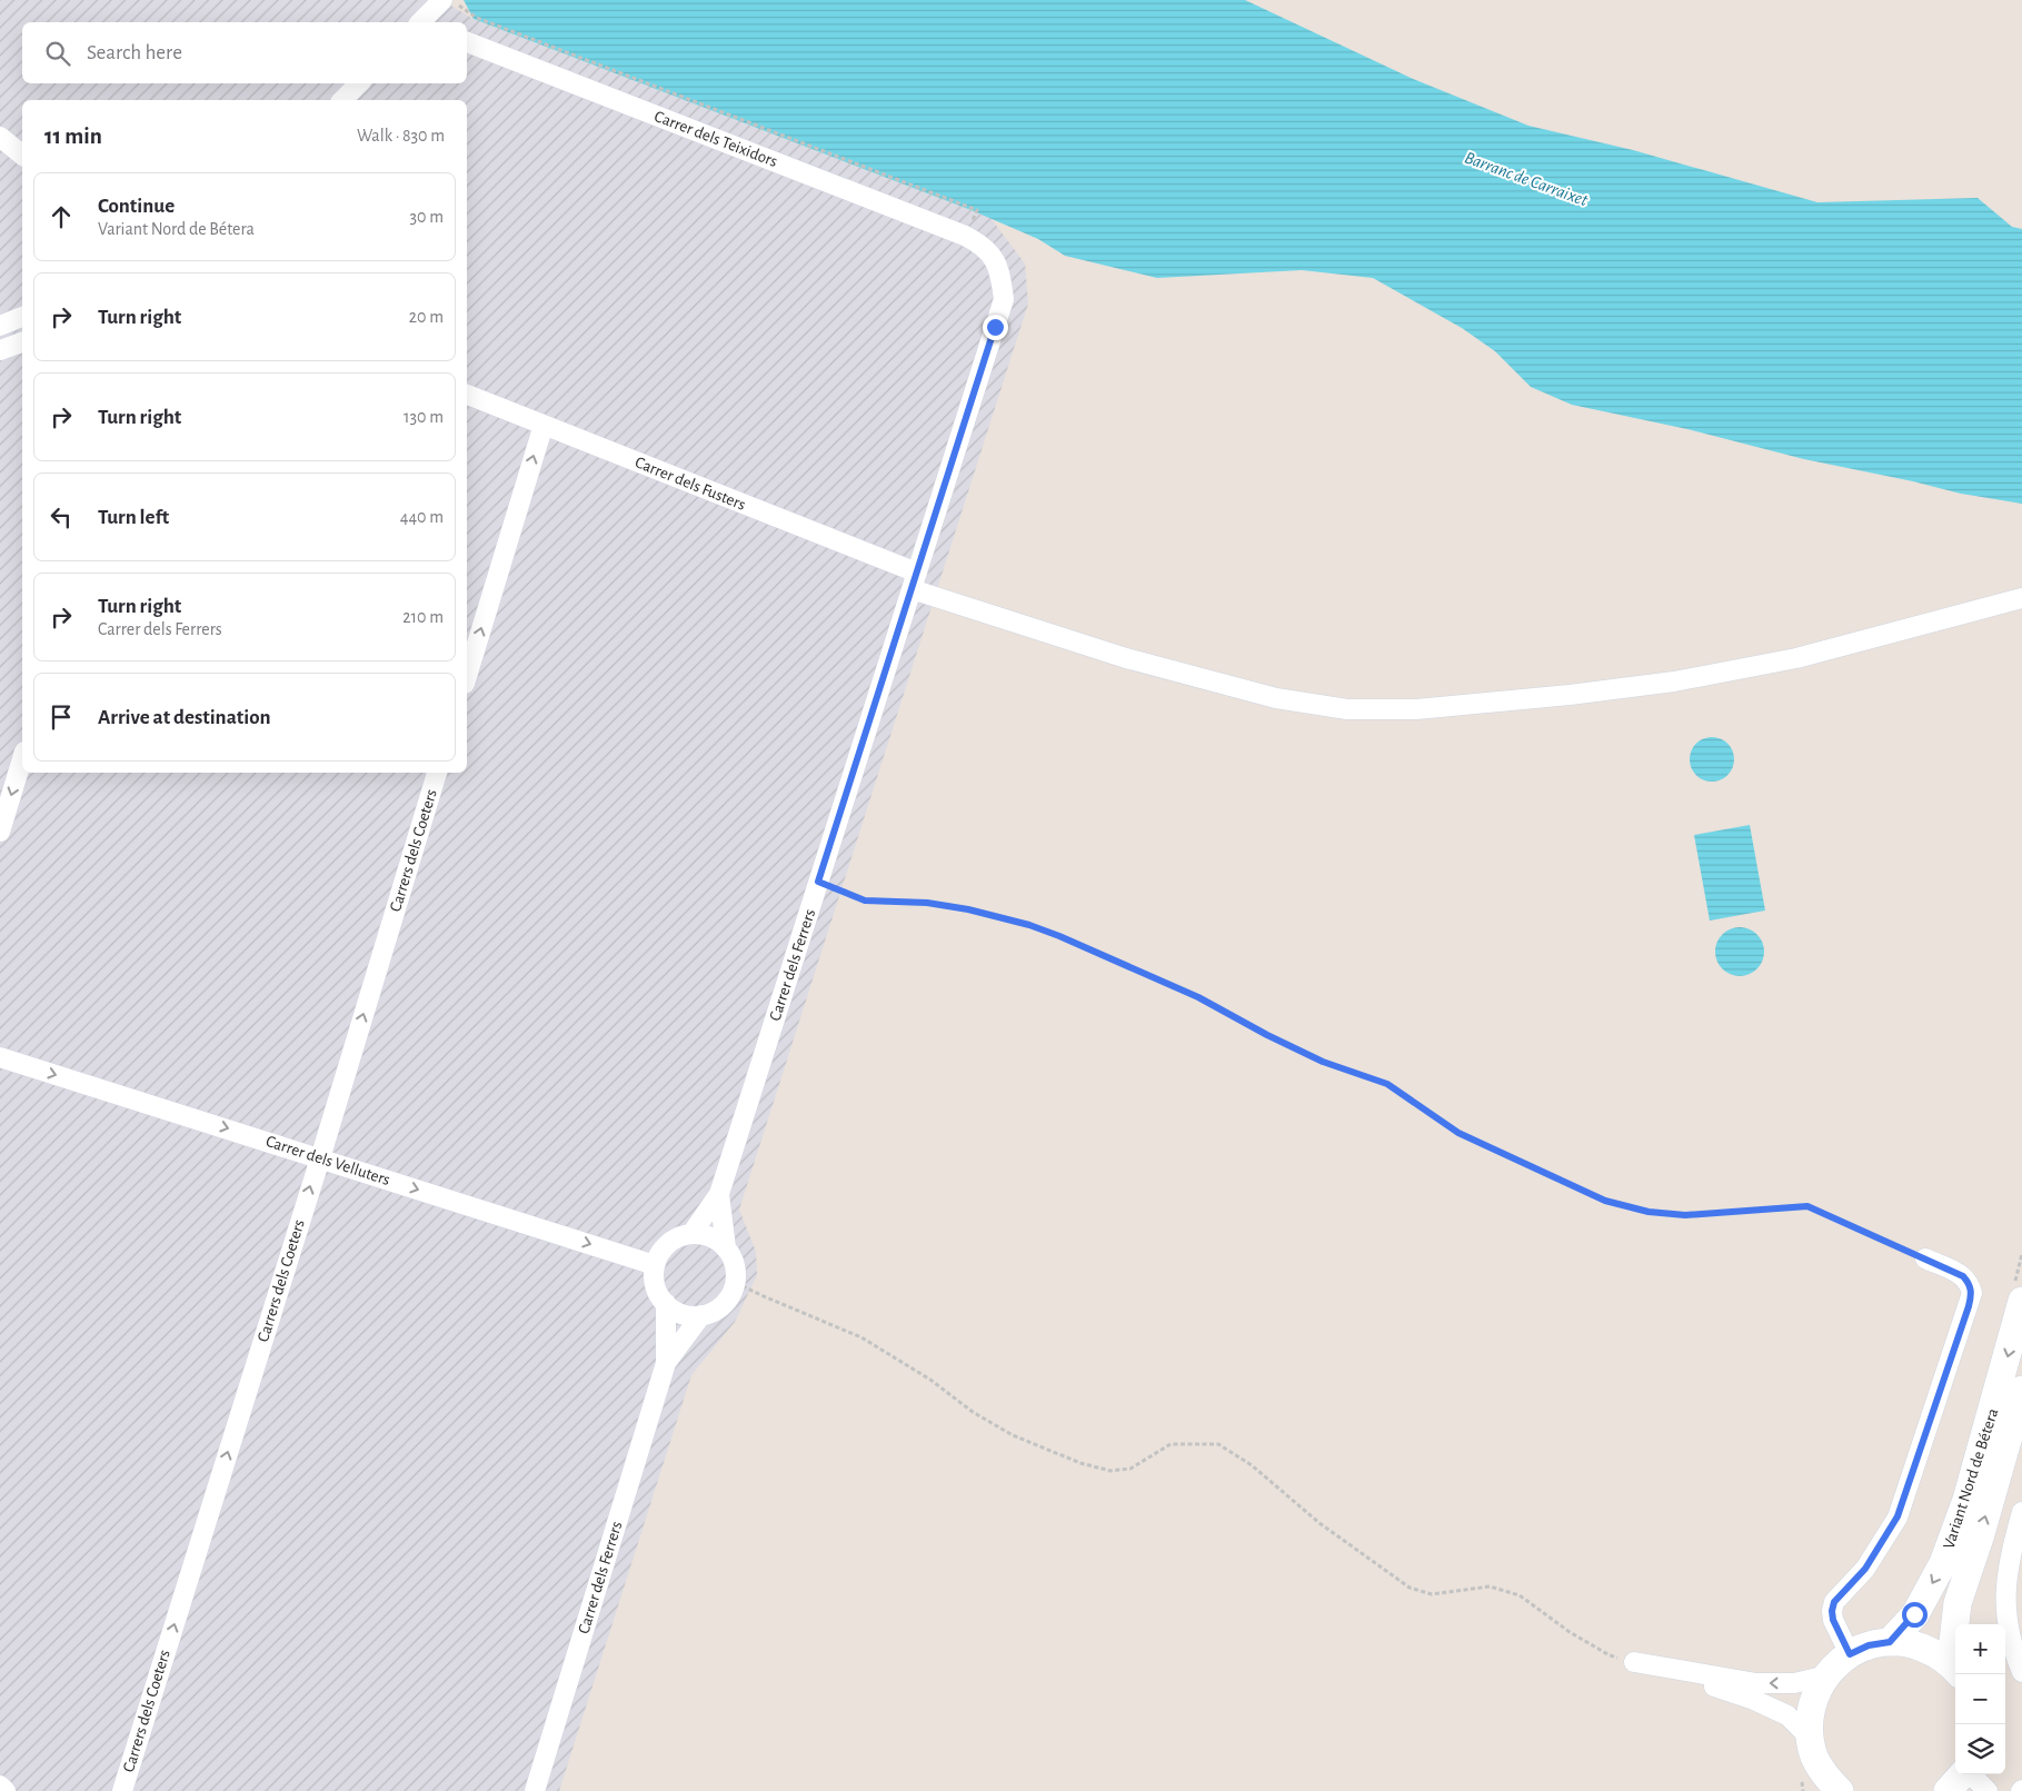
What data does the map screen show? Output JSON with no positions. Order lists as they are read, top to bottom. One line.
{"streets":{"main road":["Variant Nord de Bétera"],"street":["Carrer dels Teixidors","Carrer dels Fusters","Carrers dels Coeters","Carrer dels Ferrers","Carrer dels Velluters"]},"crossings":[["Carrer dels Teixidors","Carrer dels Ferrers"],["Carrer dels Fusters","Carrer dels Ferrers"],["Carrers dels Coeters","Carrer dels Velluters"],["Carrer dels Ferrers","Carrer dels Velluters"]],"one_way":["Carrers dels Coeters","Carrer dels Velluters"],"water":["Barranc de Carraixet"],"page":{"search":"Search here","heading":["11 min","Walk · 830 m"],"list":[["Continue","Variant Nord de Bétera","30 m"],["Turn right","20 m"],["Turn right","130 m"],["Turn left","440 m"],["Turn right","Carrer dels Ferrers","210 m"],"Arrive at destination"],"map_buttons":["+","−"]}}
